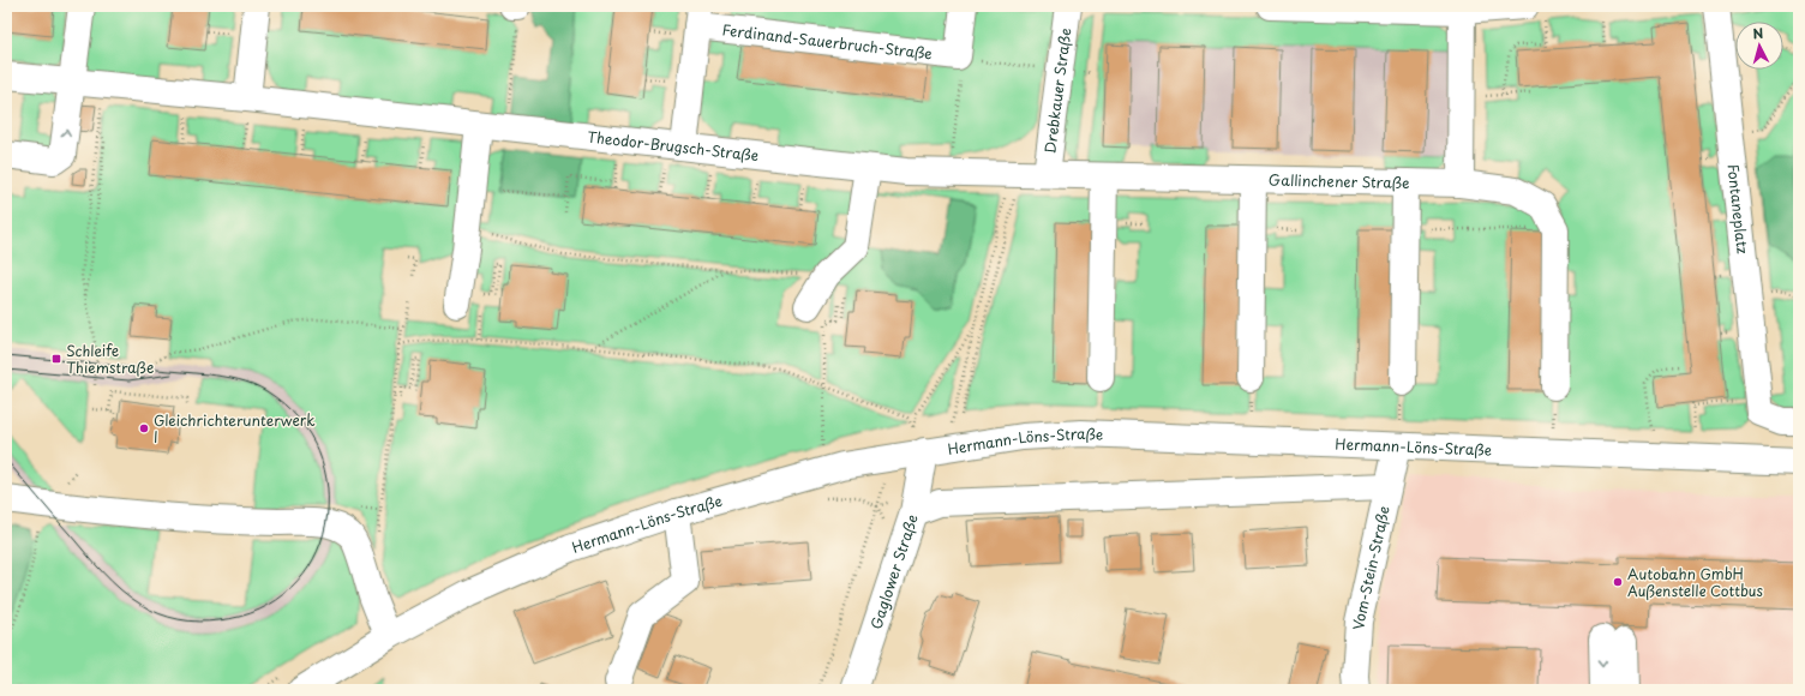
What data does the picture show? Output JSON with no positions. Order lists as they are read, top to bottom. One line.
{"streets":{"street":["Ferdinand-Sauerbruch-Straße","Drebkauer Straße","Theodor-Brugsch-Straße","Gallinchener Straße","Fontaneplatz","Hermann-Löns-Straße","Vom-Stein-Straße","Gaglower Straße"]},"crossings":[["Drebkauer Straße","Theodor-Brugsch-Straße"],["Drebkauer Straße","Gallinchener Straße"],["Theodor-Brugsch-Straße","Gallinchener Straße"],["Hermann-Löns-Straße","Vom-Stein-Straße"],["Hermann-Löns-Straße","Gaglower Straße"]],"places":{"transit":["Schleife Thiemstraße"],"other":["Gleichrichterunterwerk I","Autobahn GmbH Außenstelle Cottbus"]},"north":"top"}
